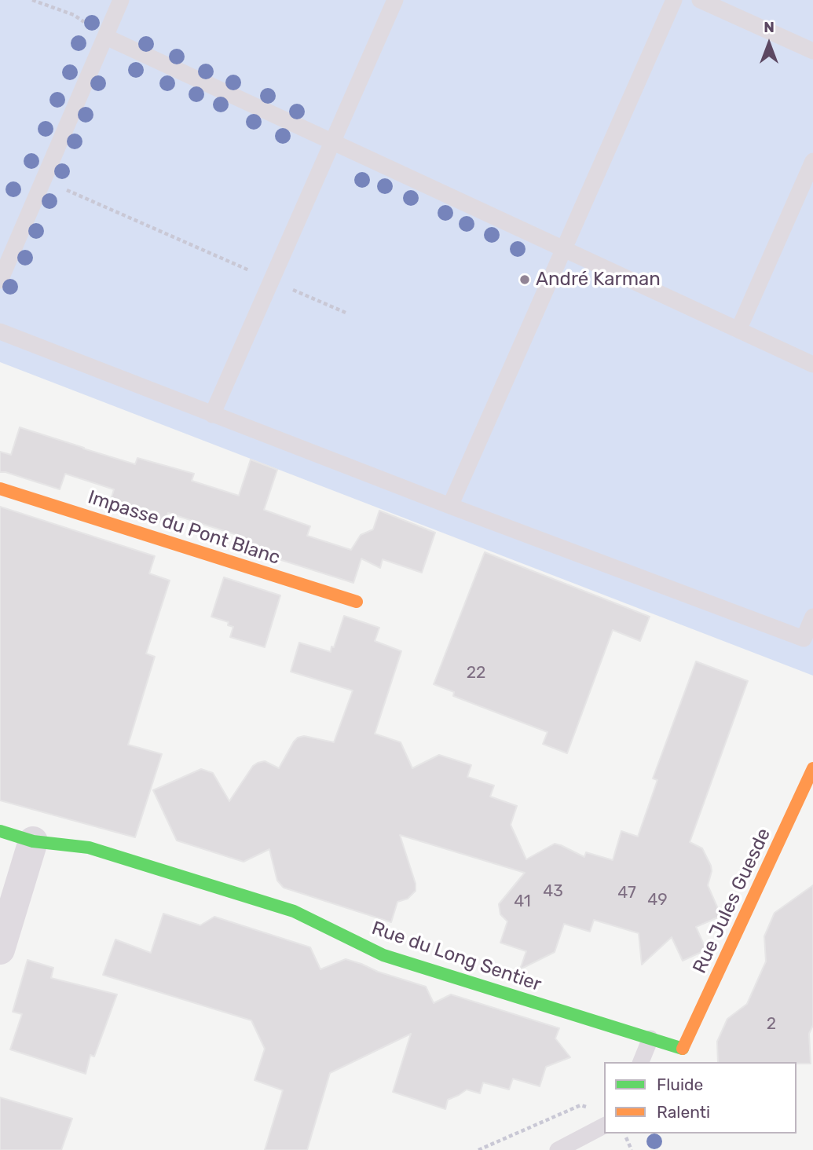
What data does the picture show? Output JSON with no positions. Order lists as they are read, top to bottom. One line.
{"streets":{"street":["Impasse du Pont Blanc","Rue Jules Guesde","Rue du Long Sentier"]},"crossings":[["Rue Jules Guesde","Rue du Long Sentier"]],"places":["André Karman"],"house_numbers":["22","43","47","49","41","2"],"legend":["Fluide","Ralenti"],"north":"top"}
